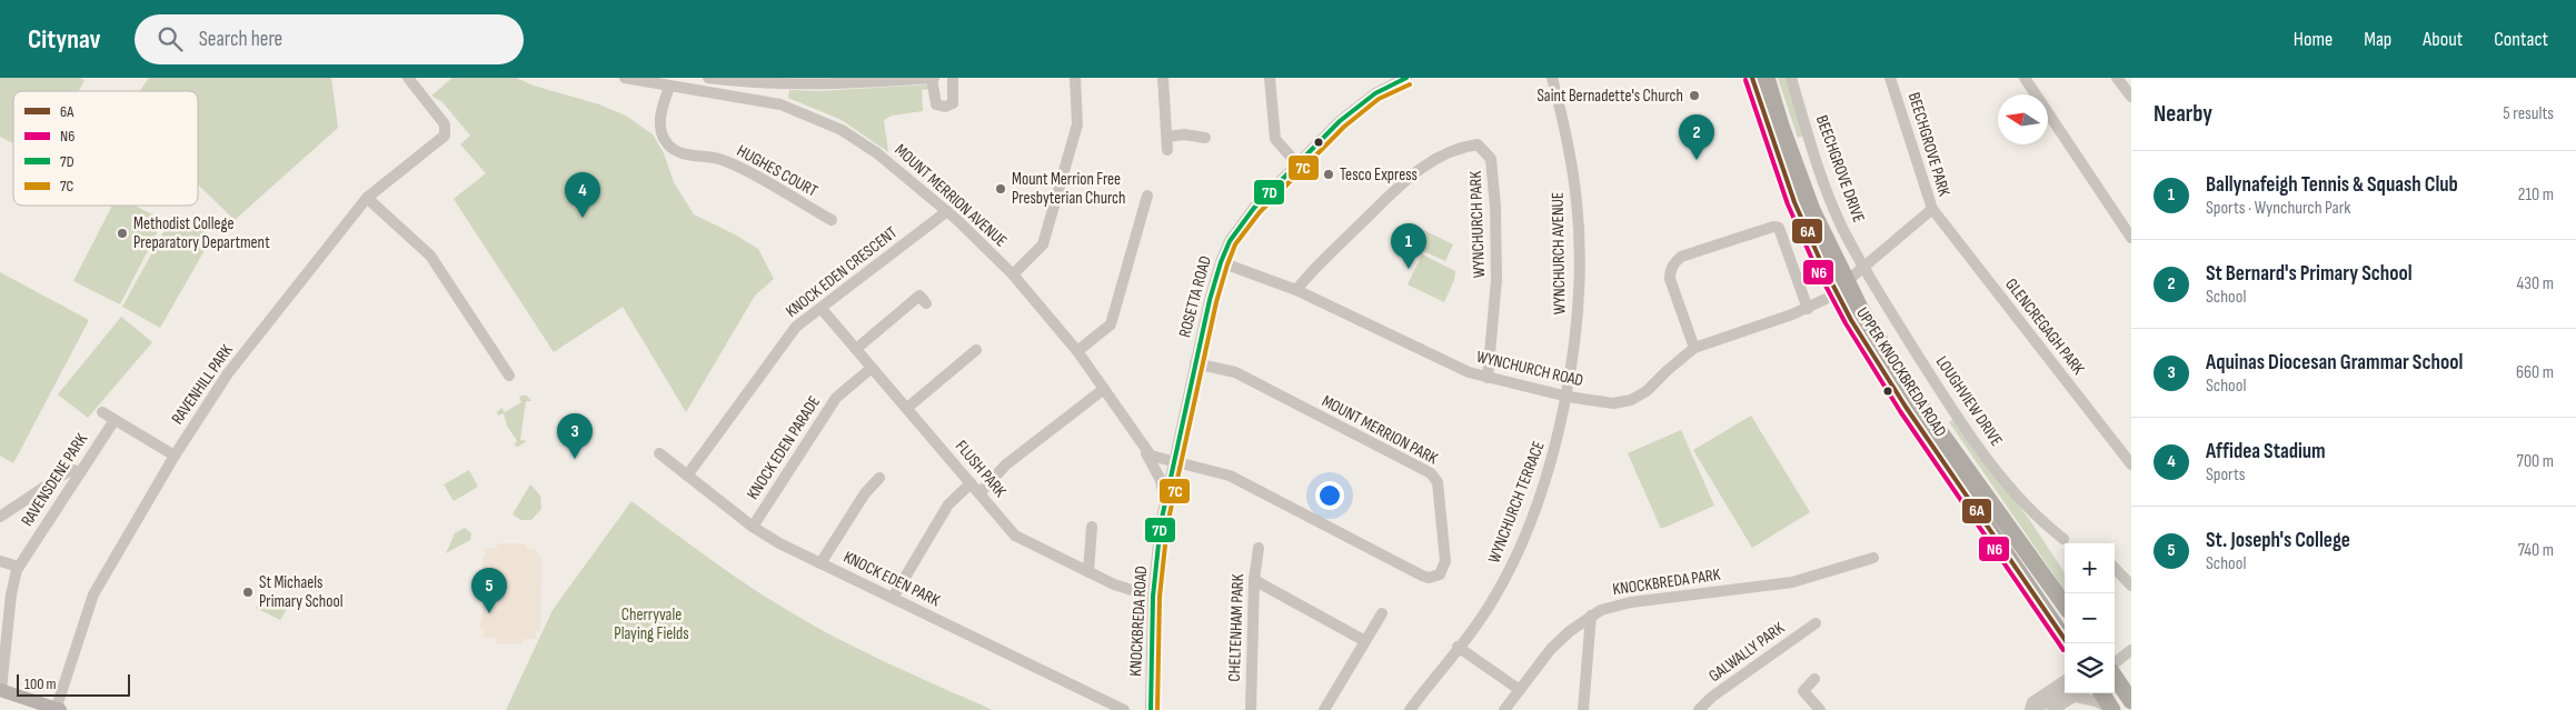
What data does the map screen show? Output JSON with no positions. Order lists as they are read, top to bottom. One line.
{"streets":{"highway":["UPPER KNOCKBREDA ROAD"],"street":["BEECHGROVE PARK","BEECHGROVE DRIVE","HUGHES COURT","MOUNT MERRION AVENUE","WYNCHURCH PARK","WYNCHURCH AVENUE","KNOCK EDEN CRESCENT","ROSETTA ROAD","GLENCREGAGH PARK","WYNCHURCH ROAD","RAVENHILL PARK","LOUGHVIEW DRIVE","MOUNT MERRION PARK","KNOCK EDEN PARADE","FLUSH PARK","RAVENSDENE PARK","WYNCHURCH TERRACE","KNOCK EDEN PARK","KNOCKBREDA PARK","KNOCKBREDA ROAD","CHELTENHAM PARK","GALWALLY PARK"]},"crossings":[["BEECHGROVE PARK","BEECHGROVE DRIVE"],["BEECHGROVE PARK","GLENCREGAGH PARK"],["BEECHGROVE PARK","WYNCHURCH ROAD"],["BEECHGROVE PARK","UPPER KNOCKBREDA ROAD"],["BEECHGROVE PARK","LOUGHVIEW DRIVE"],["BEECHGROVE DRIVE","LOUGHVIEW DRIVE"],["HUGHES COURT","MOUNT MERRION AVENUE"],["MOUNT MERRION AVENUE","KNOCK EDEN CRESCENT"],["MOUNT MERRION AVENUE","ROSETTA ROAD"],["MOUNT MERRION AVENUE","KNOCKBREDA ROAD"],["WYNCHURCH PARK","WYNCHURCH ROAD"],["WYNCHURCH AVENUE","WYNCHURCH ROAD"],["WYNCHURCH AVENUE","WYNCHURCH TERRACE"],["KNOCK EDEN CRESCENT","FLUSH PARK"],["KNOCK EDEN CRESCENT","KNOCK EDEN PARK"],["ROSETTA ROAD","WYNCHURCH ROAD"],["ROSETTA ROAD","MOUNT MERRION PARK"],["ROSETTA ROAD","KNOCKBREDA ROAD"],["WYNCHURCH ROAD","UPPER KNOCKBREDA ROAD"],["WYNCHURCH ROAD","WYNCHURCH TERRACE"],["KNOCK EDEN PARADE","FLUSH PARK"],["KNOCK EDEN PARADE","KNOCK EDEN PARK"],["FLUSH PARK","KNOCKBREDA ROAD"]],"parks":["Cherryvale Playing Fields"],"places":["Saint Bernadette's Church","Tesco Express","Mount Merrion Free Presbyterian Church","Methodist College Preparatory Department","St Michaels Primary School"],"lines":["transit line 6A","transit line 7D","transit line N6","transit line 7C"],"legend":["6A","N6","7D","7C"],"scale_bar":"100 m","north":"left","page":{"header":"Citynav","search":"Search here","nav":["Home","Map","About","Contact"],"heading":["Nearby","5 results"],"pins":["2","4","1","3","5"],"list":[{"mark":"1","name":"Ballynafeigh Tennis & Squash Club","note":"Sports · Wynchurch Park","value":"210 m"},{"mark":"2","name":"St Bernard's Primary School","note":"School","value":"430 m"},{"mark":"3","name":"Aquinas Diocesan Grammar School","note":"School","value":"660 m"},{"mark":"4","name":"Affidea Stadium","note":"Sports","value":"700 m"},{"mark":"5","name":"St. Joseph's College","note":"School","value":"740 m"}],"map_buttons":["+","−"],"scale":"100 m"}}
